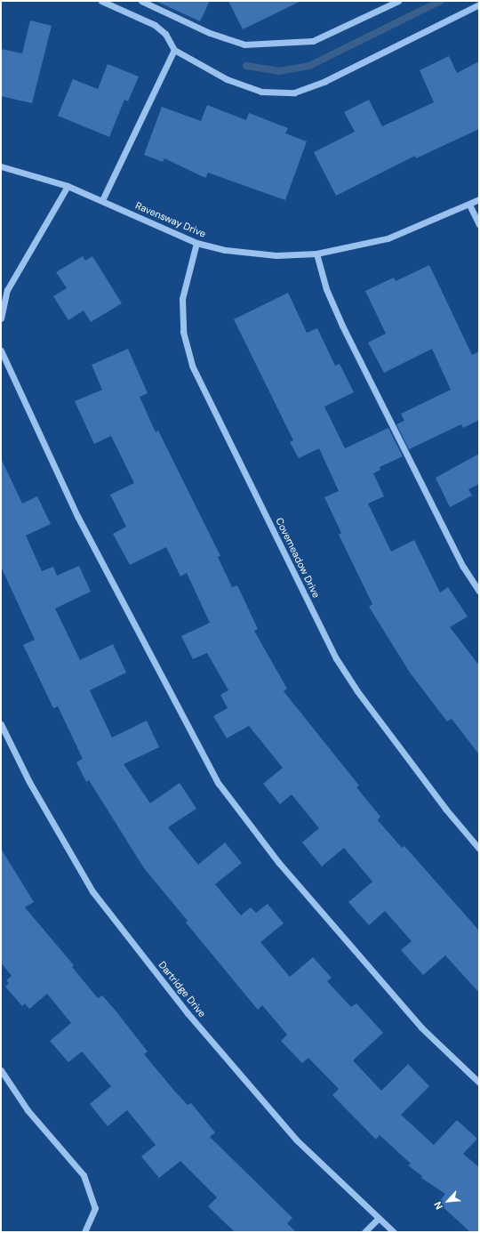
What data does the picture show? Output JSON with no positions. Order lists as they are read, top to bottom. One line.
{"streets":{"street":["Ravensway Drive","Covemeadow Drive","Dartridge Drive"]},"crossings":[["Ravensway Drive","Covemeadow Drive"]],"north":"bottom left"}
